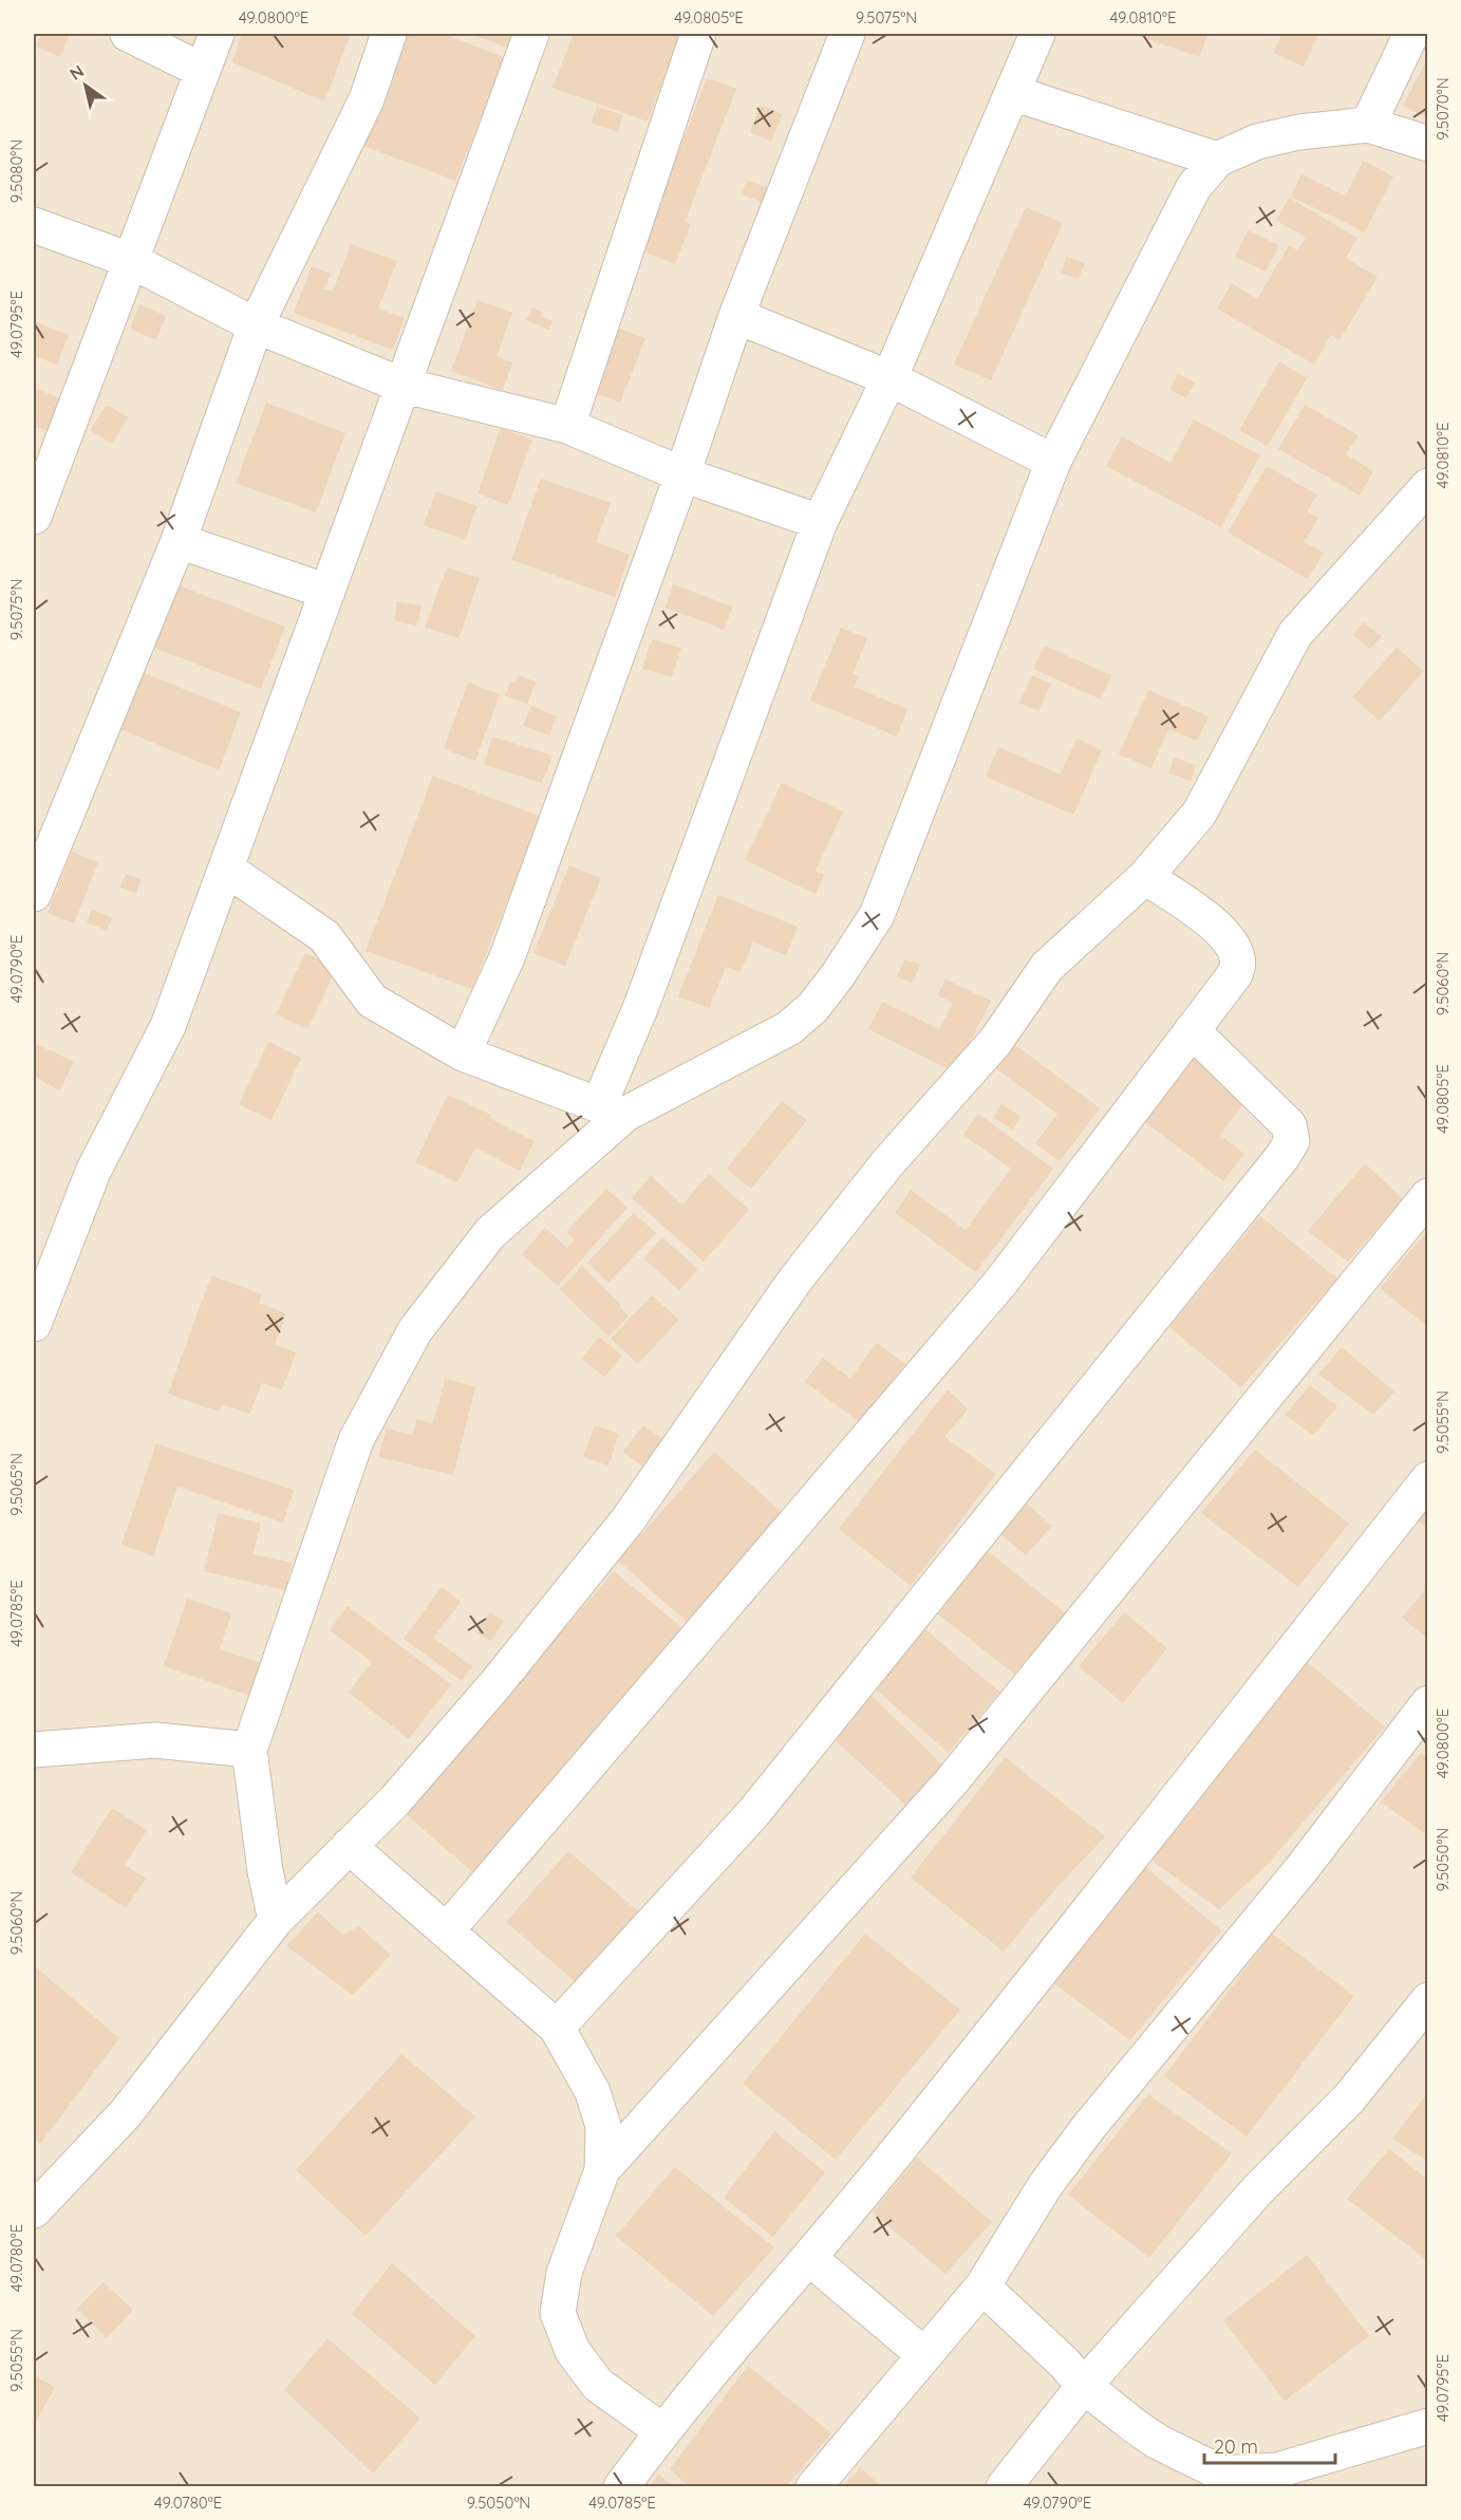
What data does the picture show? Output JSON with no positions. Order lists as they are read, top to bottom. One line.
{"scale_bar":"20 m","north":"top left","coordinates":["49.0800°E","49.0805°E","9.5075°N","49.0810°E","9.5070°N","9.5080°N","49.0795°E","49.0790°E","9.5060°N","9.5055°N","9.5065°N","49.0785°E","9.5050°N","49.0780°E"]}
